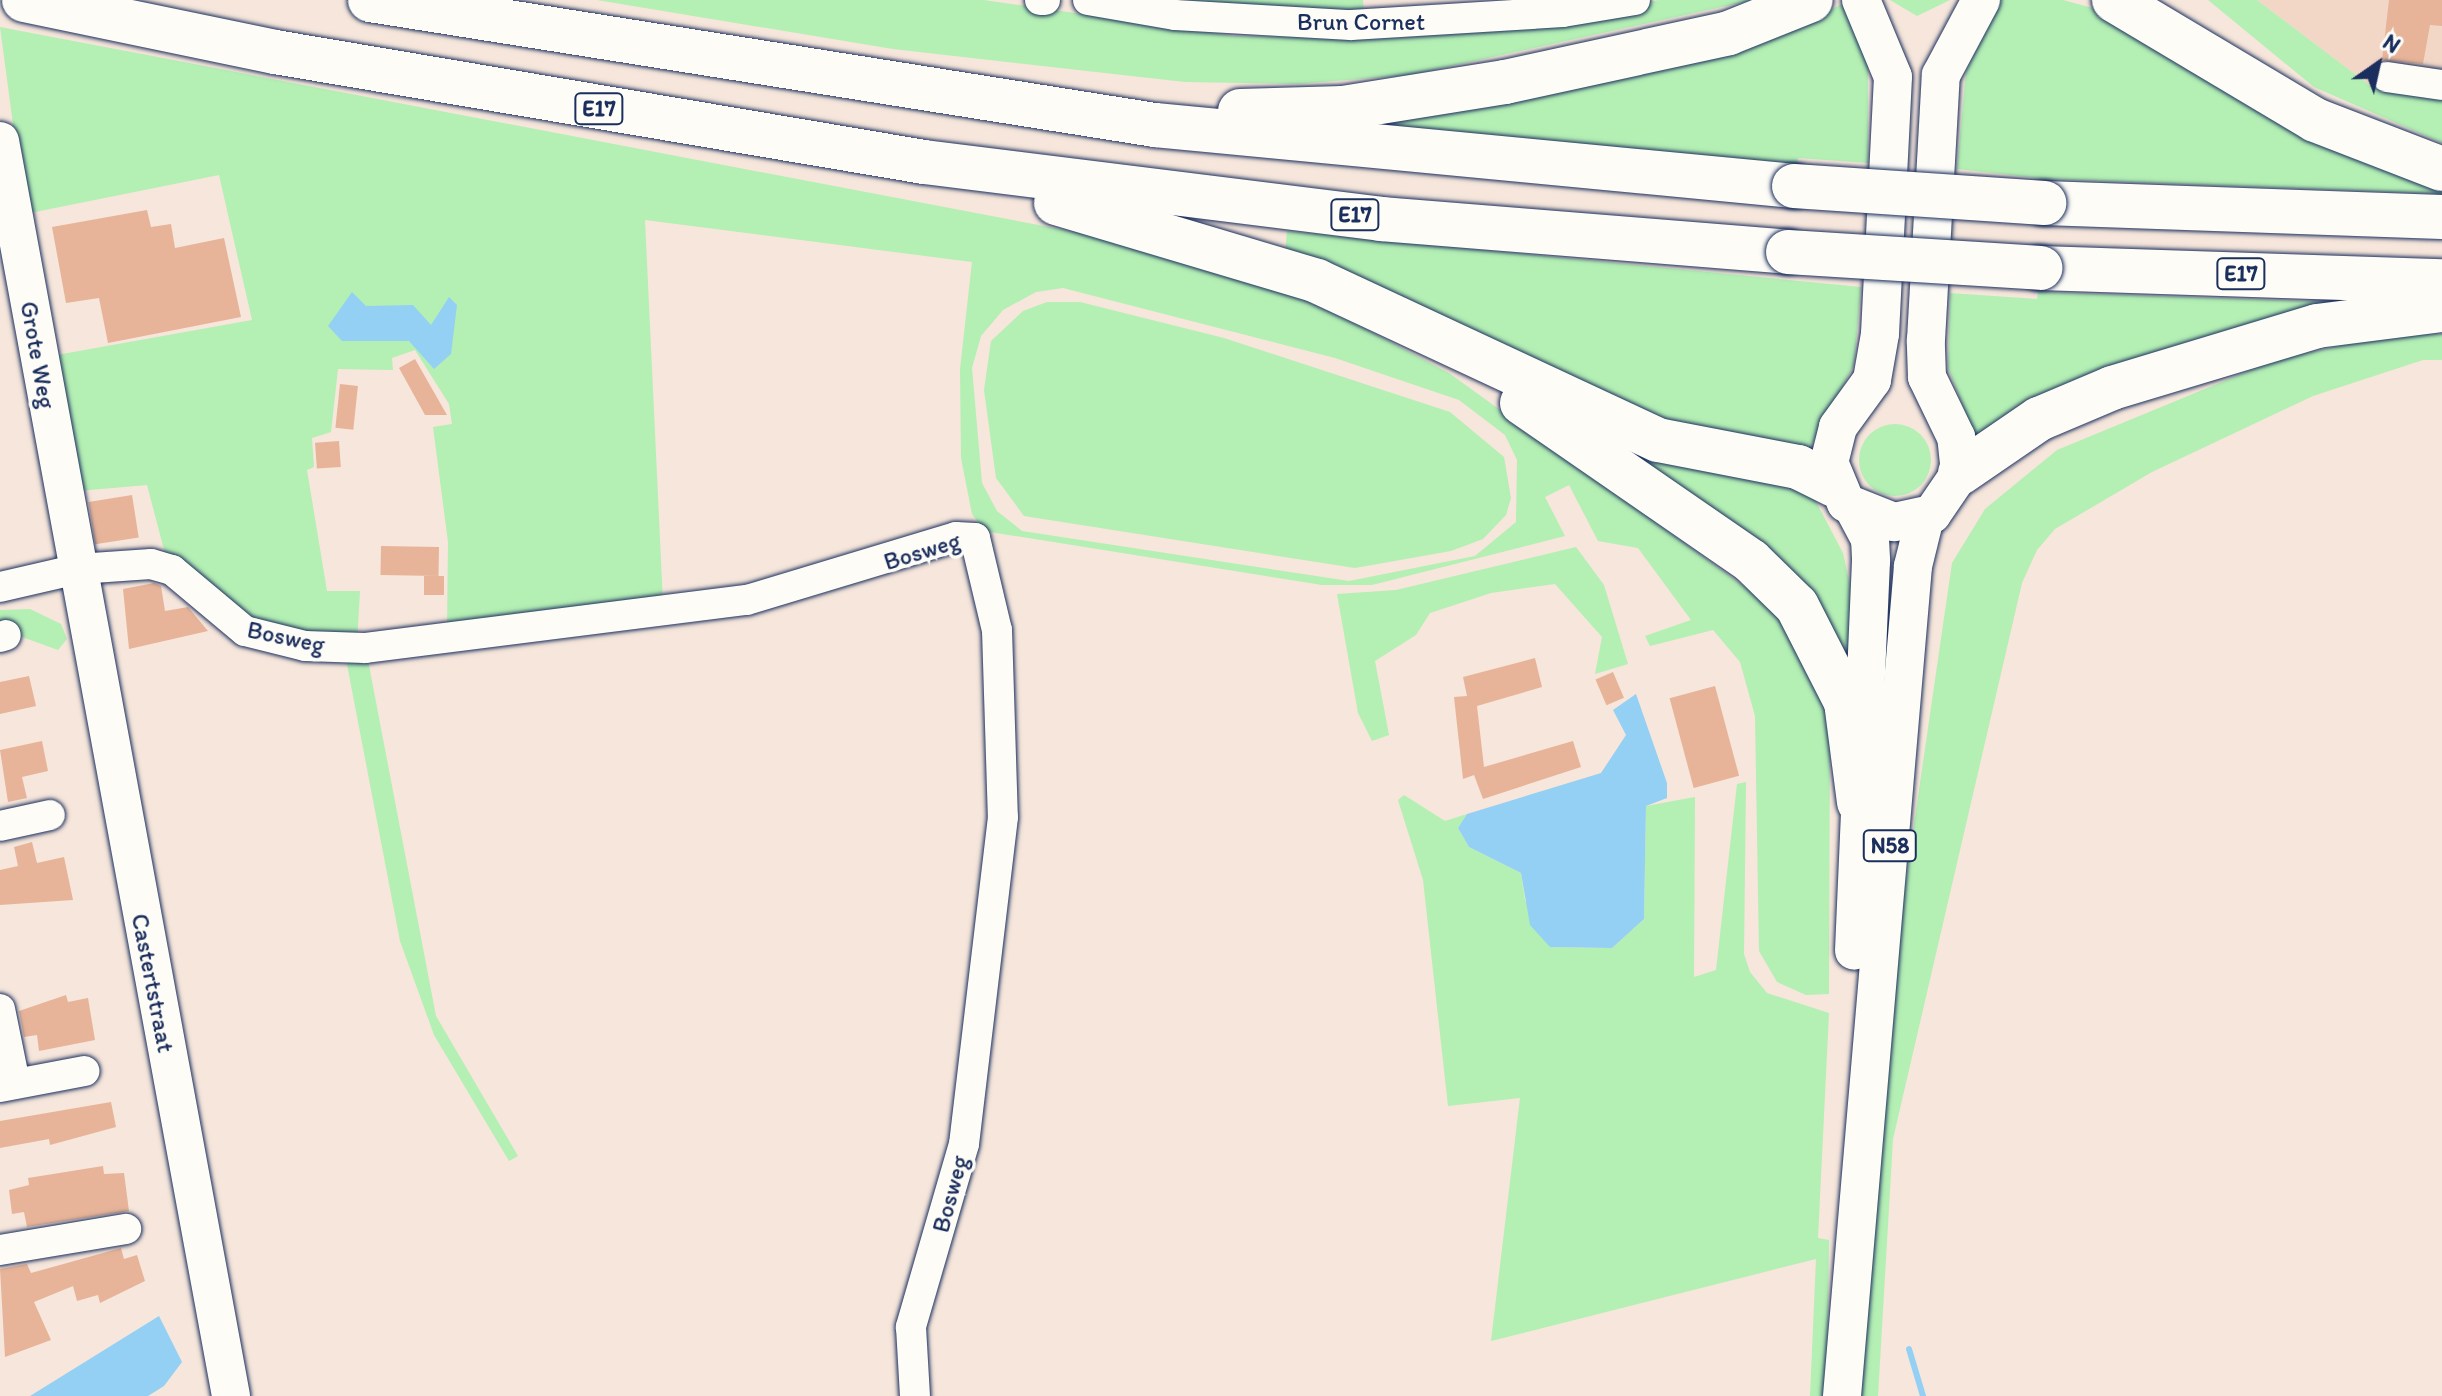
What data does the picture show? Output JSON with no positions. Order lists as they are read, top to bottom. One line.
{"streets":{"highway":["E17"],"main road":["Grote Weg","N58","Castertstraat"],"street":["Brun Cornet","Bosweg"]},"crossings":[["Grote Weg","Bosweg"],["Grote Weg","Castertstraat"],["Bosweg","Castertstraat"]],"north":"top right"}
